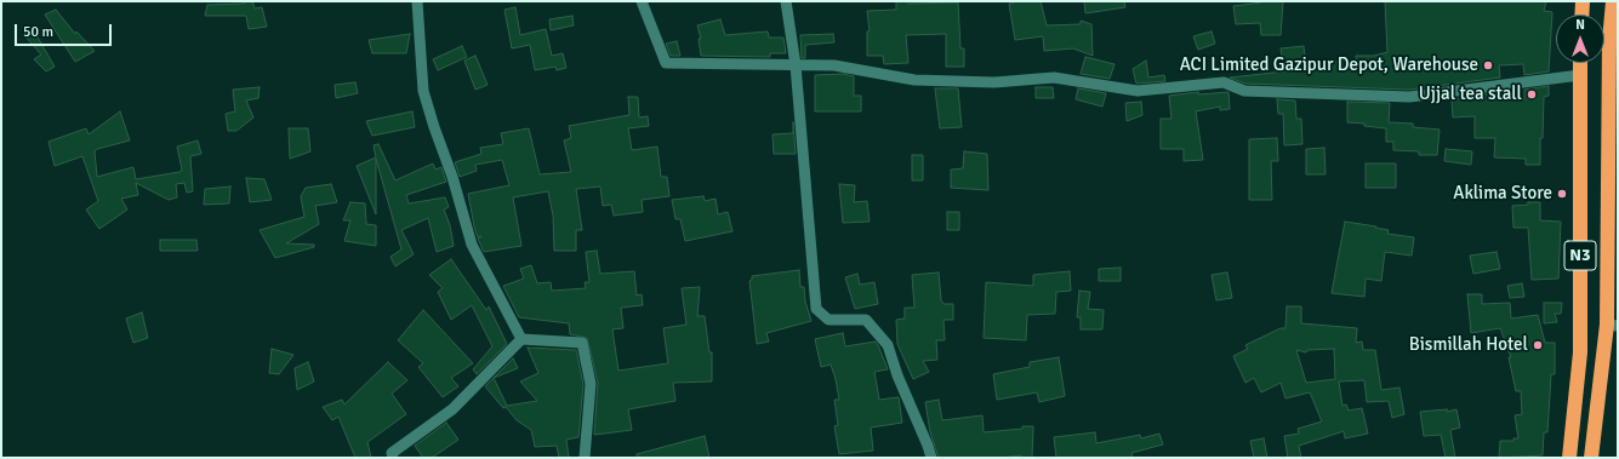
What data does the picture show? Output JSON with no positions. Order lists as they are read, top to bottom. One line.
{"streets":{"highway":["N3"]},"places":["ACI Limited Gazipur Depot, Warehouse","Ujjal tea stall","Aklima Store","Bismillah Hotel"],"scale_bar":"50 m","north":"top"}
